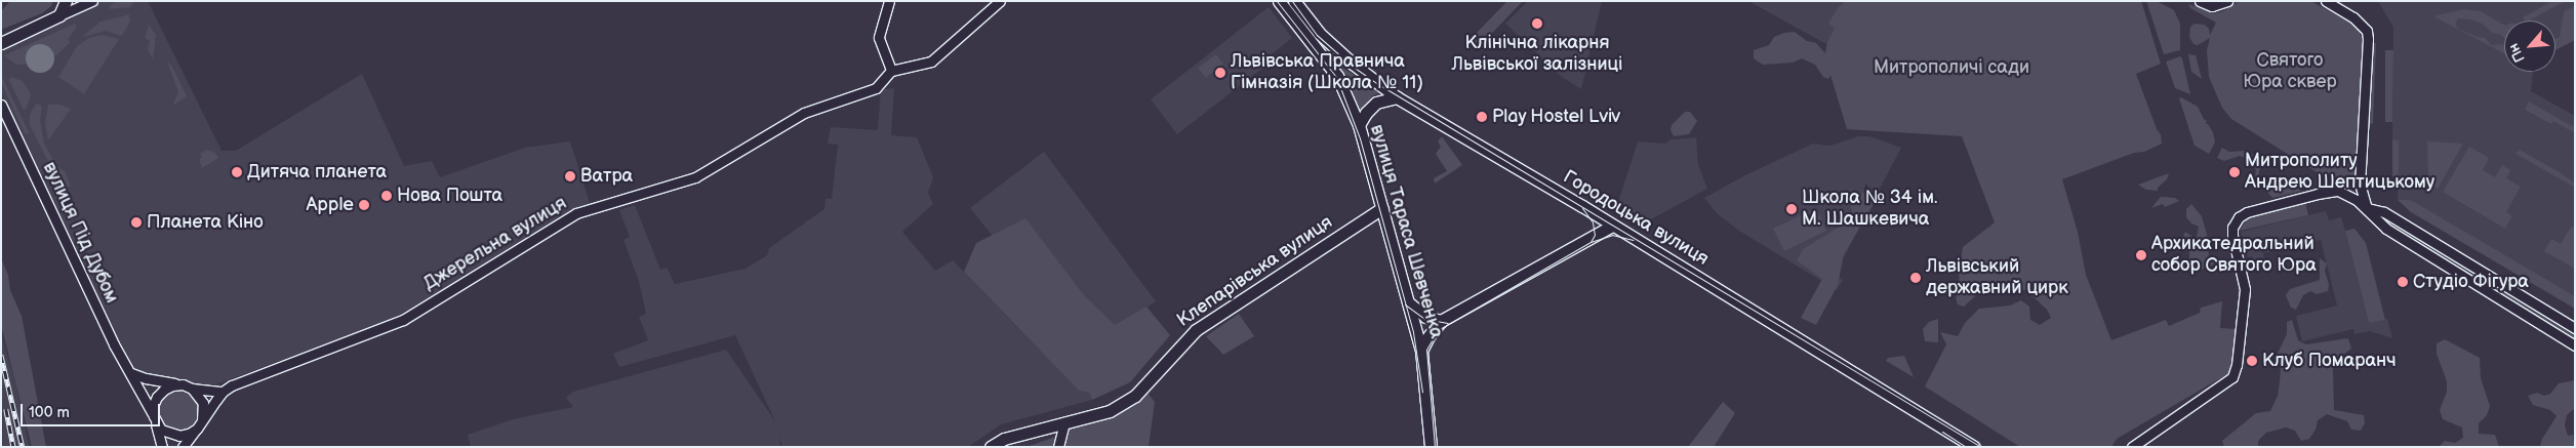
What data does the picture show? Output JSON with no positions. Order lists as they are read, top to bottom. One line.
{"streets":{"main road":["Городоцька вулиця","вулиця Тараса Шевченка","Клепарівська вулиця"],"street":["вулиця Під Дубом","Джерельна вулиця"]},"crossings":[["вулиця Тараса Шевченка","Клепарівська вулиця"],["вулиця Під Дубом","Джерельна вулиця"]],"parks":["Святого Юра сквер","Митрополичі сади"],"places":["Клінічна лікарня Львівської залізниці","Львівська Правнича Гімназія (Школа № 11)","Play Hostel Lviv","Дитяча планета","Митрополиту Андрею Шептицькому","Ватра","Нова Пошта","Apple","Школа № 34 ім. М. Шашкевича","Планета Кіно","Архикатедральний собор Святого Юра","Львівський державний цирк","Студіо Фігура","Клуб Помаранч"],"scale_bar":"100 m","north":"bottom left"}
